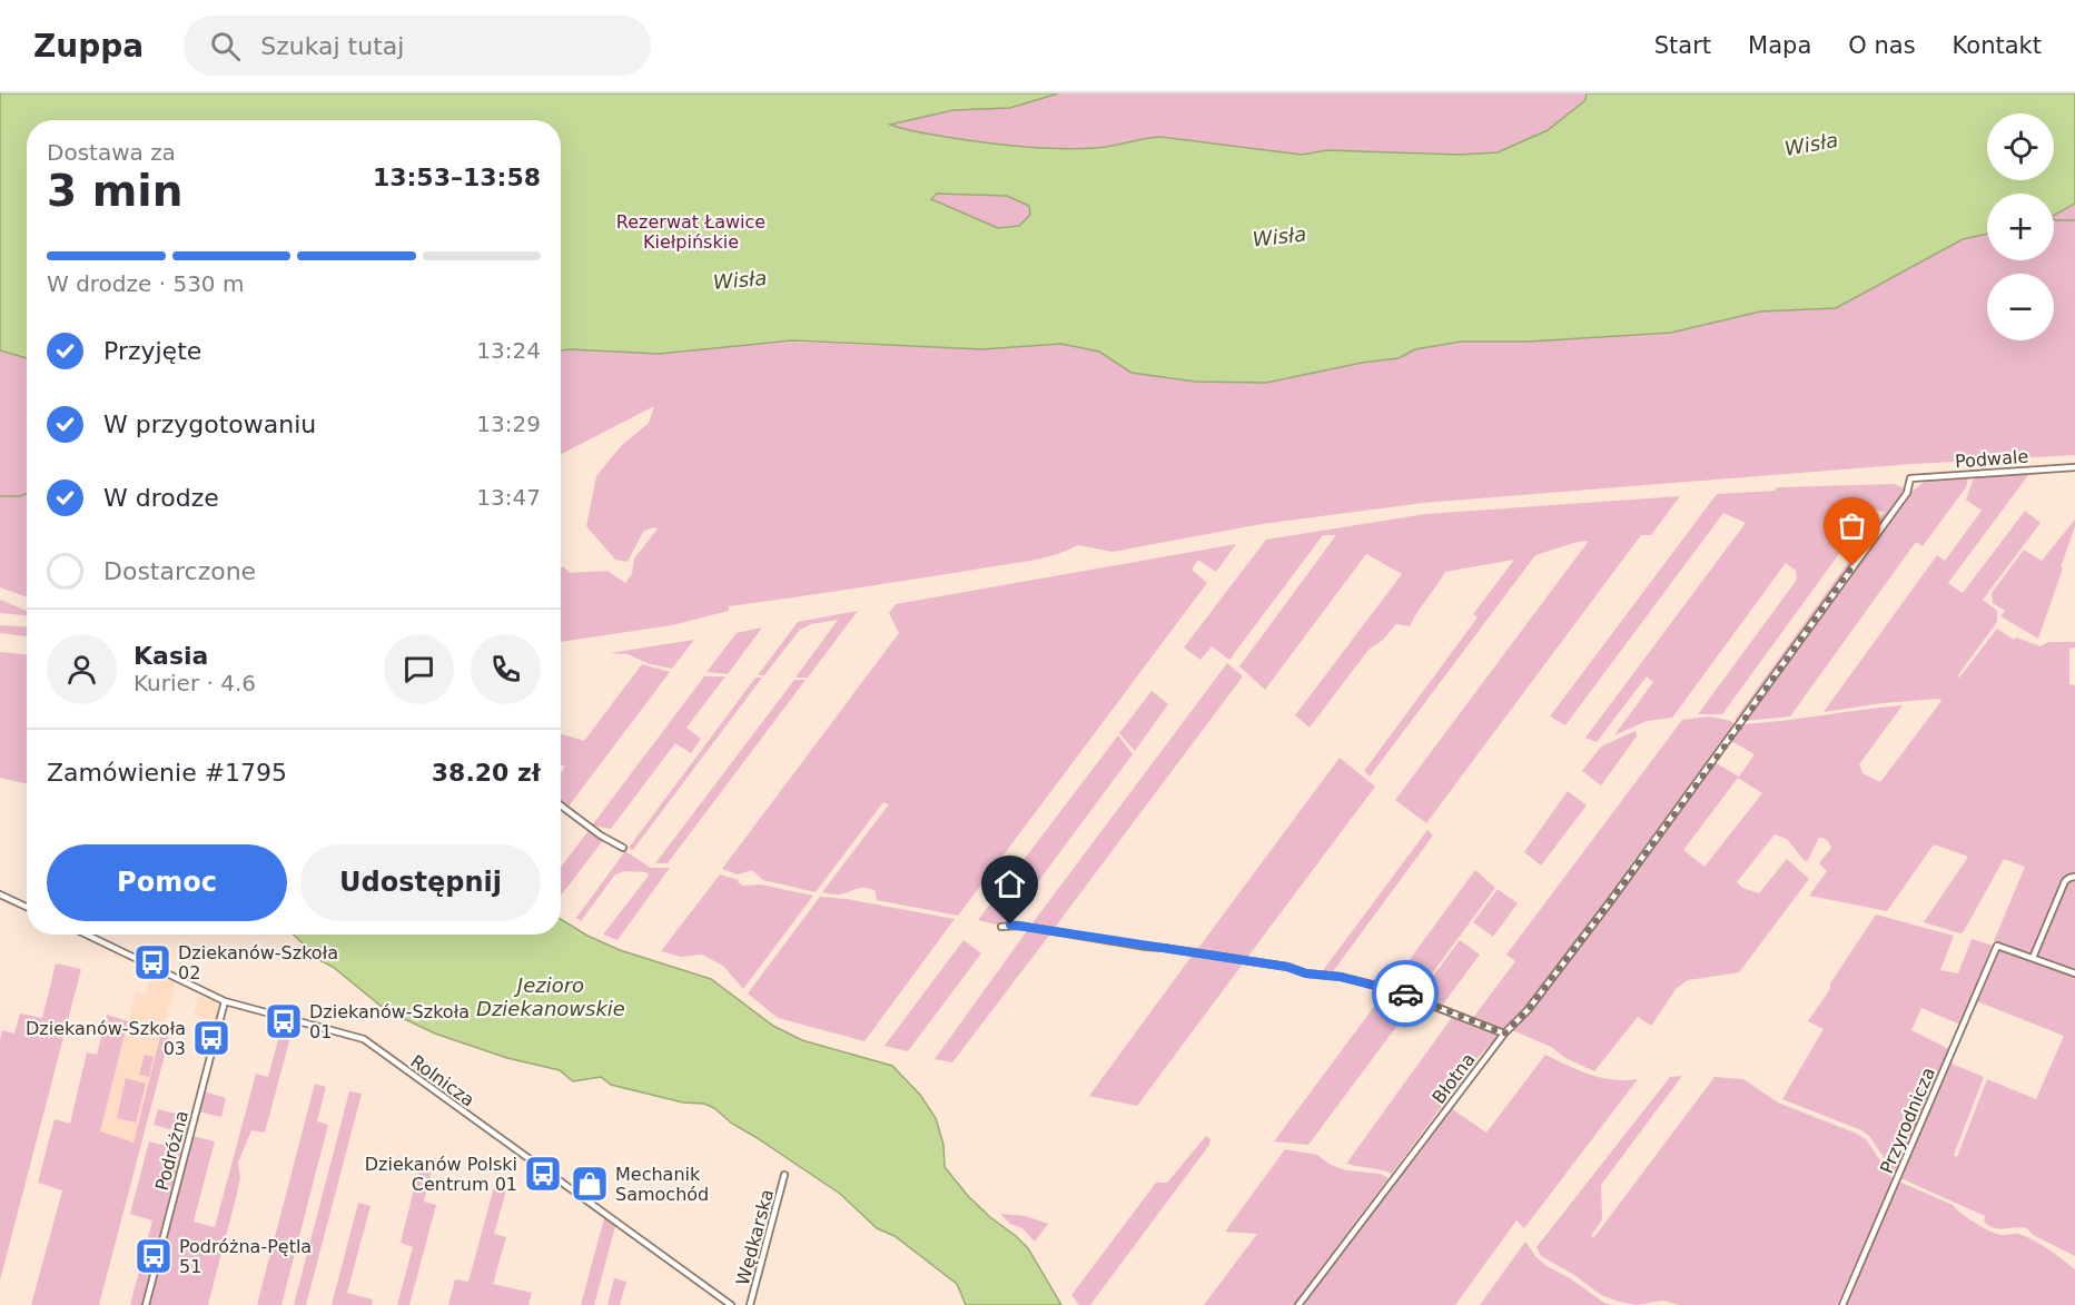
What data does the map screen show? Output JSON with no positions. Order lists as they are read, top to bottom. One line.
{"streets":{"street":["Podwale","Błotna","Rolnicza","Przyrodnicza","Podróżna","Wędkarska"]},"crossings":[["Podwale","Błotna"],["Rolnicza","Podróżna"]],"water":["Wisła","Jezioro Dziekanowskie"],"parks":["Rezerwat Ławice Kiełpińskie"],"places":{"bus stop":["Dziekanów-Szkoła 02","Dziekanów-Szkoła 01","Dziekanów-Szkoła 03","Dziekanów Polski Centrum 01","Podróżna-Pętla 51"],"shop":["Mechanik Samochód"]},"page":{"header":"Zuppa","search":"Szukaj tutaj","nav":["Start","Mapa","O nas","Kontakt"],"map_buttons":["+","−"],"heading":["3 min","Dostawa za","13:53–13:58"],"panel":["Kasia","Kurier · 4.6","Zamówienie #1795","38.20 zł"],"bar":"W drodze · 530 m","list":[["Przyjęte","13:24"],["W przygotowaniu","13:29"],["W drodze","13:47"],"Dostarczone"],"buttons":["Pomoc","Udostępnij"]}}
